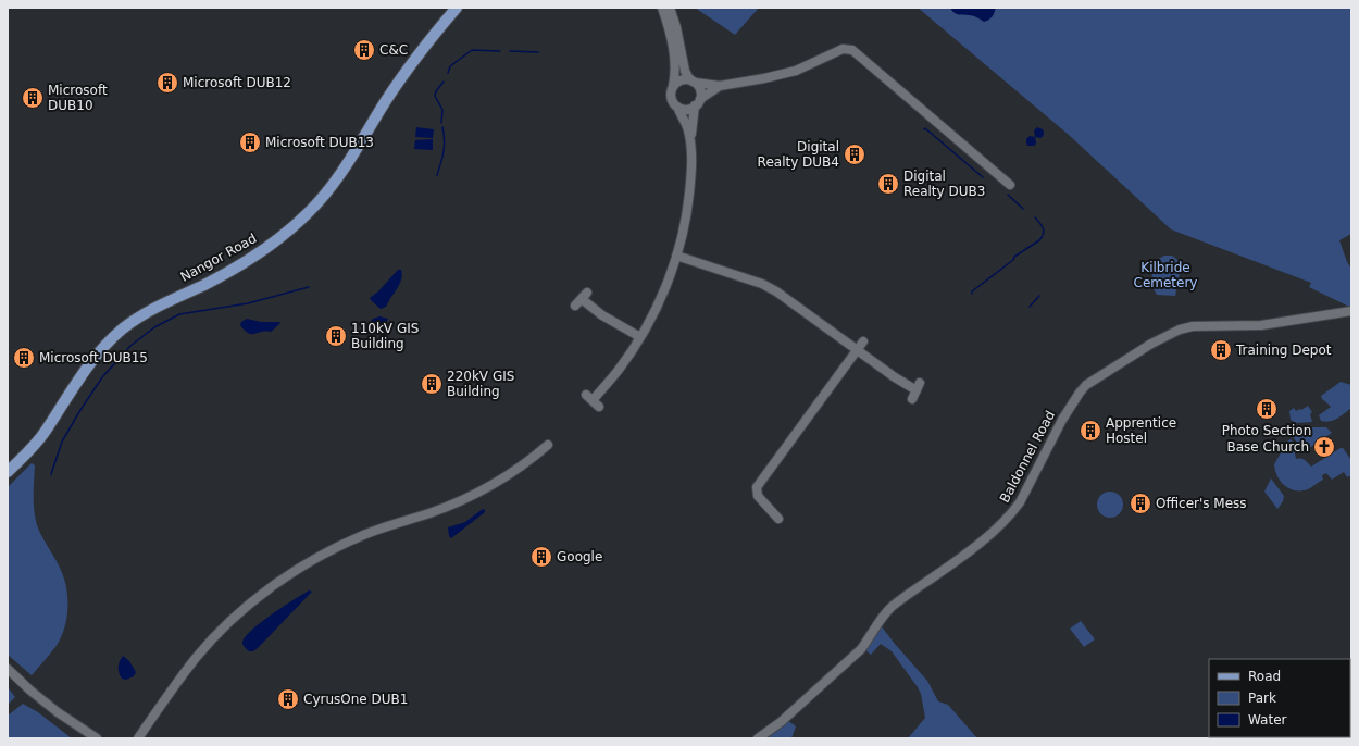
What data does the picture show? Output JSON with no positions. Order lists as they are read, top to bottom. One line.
{"streets":{"main road":["Nangor Road"],"street":["Baldonnel Road"]},"parks":["Kilbride Cemetery"],"places":{"building":["C&C","Microsoft DUB12","Microsoft DUB10","Microsoft DUB13","Digital Realty DUB4","Digital Realty DUB3","110kV GIS Building","Training Depot","Microsoft DUB15","220kV GIS Building","Photo Section","Apprentice Hostel","Officer's Mess","Google","CyrusOne DUB1"],"church":["Base Church"]},"legend":["Road","Park","Water"]}
